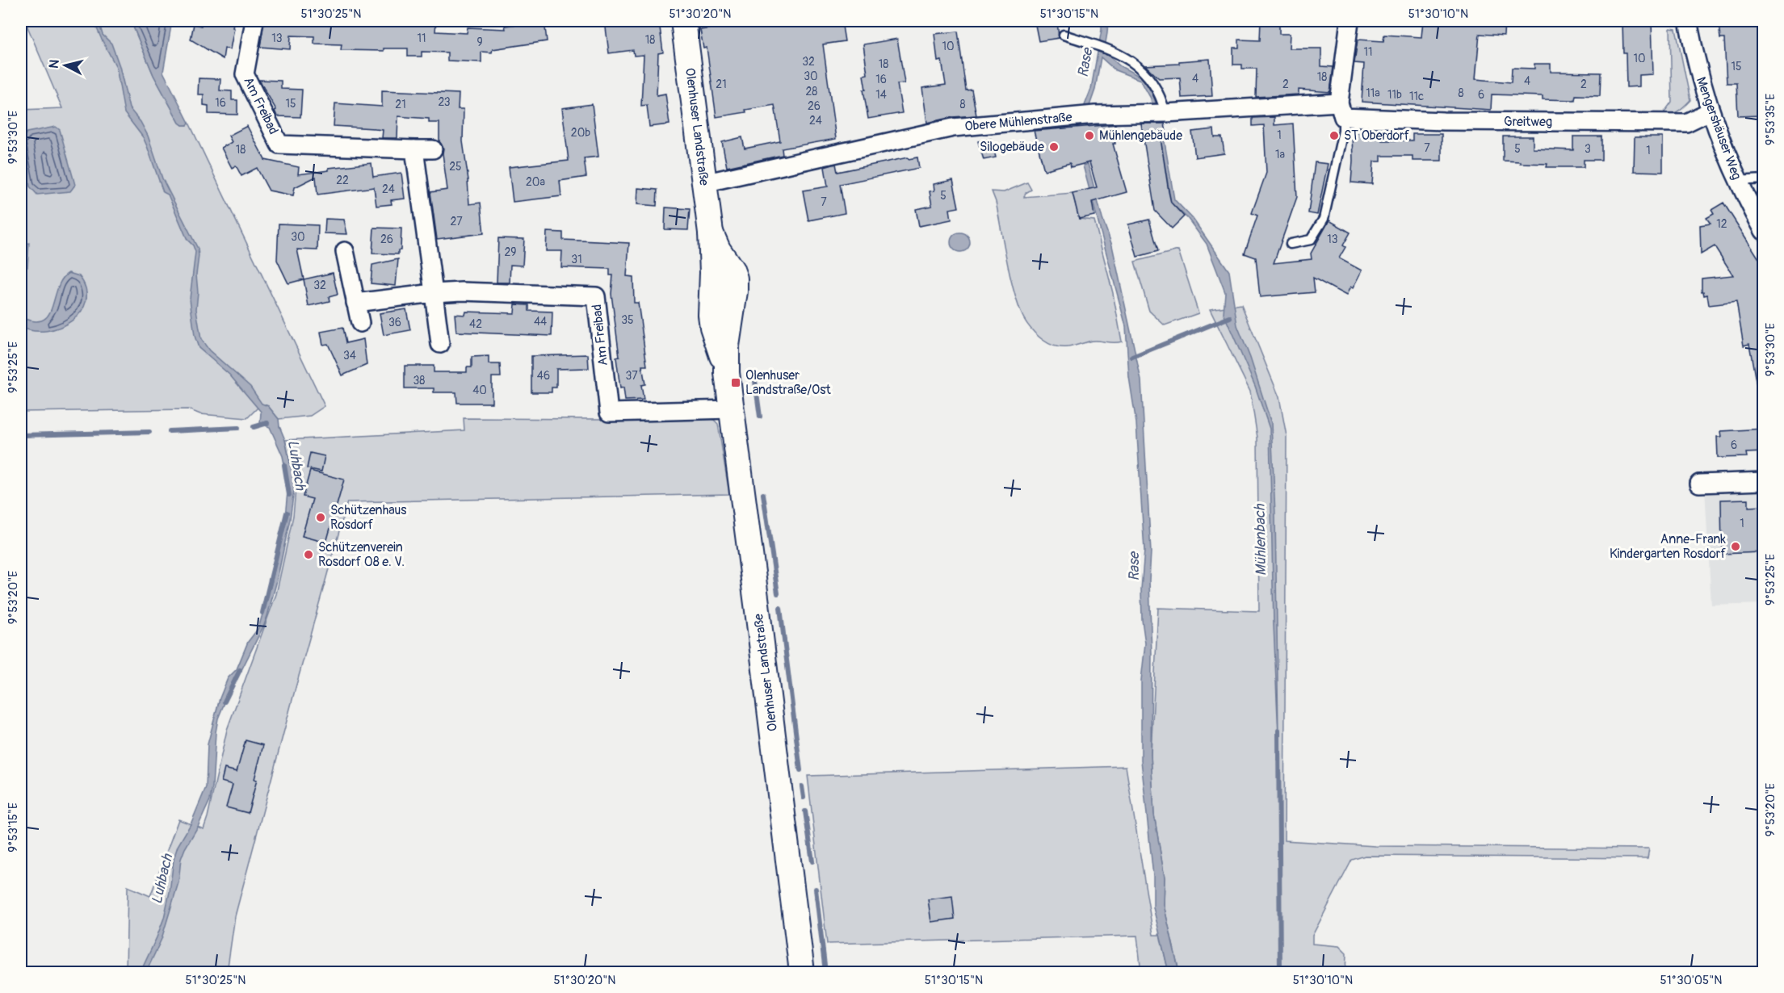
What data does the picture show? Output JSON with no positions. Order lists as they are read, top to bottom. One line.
{"streets":{"street":["Am Freibad","Obere Mühlenstraße","Greitweg","Olenhuser Landstraße","Mengershäuser Weg"]},"crossings":[["Am Freibad","Olenhuser Landstraße"],["Obere Mühlenstraße","Greitweg"],["Obere Mühlenstraße","Olenhuser Landstraße"],["Greitweg","Mengershäuser Weg"]],"water":["Rase","Luhbach","Mühlenbach"],"places":{"other":["Mühlengebäude","ST Oberdorf","Silogebäude","Schützenhaus Rosdorf","Anne-Frank Kindergarten Rosdorf","Schützenverein Rosdorf 08 e. V."],"transit":["Olenhuser Landstraße/Ost"]},"house_numbers":["13","11","18","9","10","11","10","32","18","15","30","18","4","16","4","21","2","2","28","11a","8","14","11b","6","11c","23","16","15","21","8","26","24","20b","1","7","5","3","18","1","1a","25","22","20a","24","5","7","27","12","30","26","13","29","31","32","35","44","36","42","34","46","37","38","40","6","1"],"north":"left","coordinates":["51°30'25\"N","51°30'20\"N","51°30'15\"N","51°30'10\"N","9°53'35\"E","9°53'30\"E","9°53'25\"E","9°53'20\"E","9°53'15\"E","51°30'05\"N"]}
